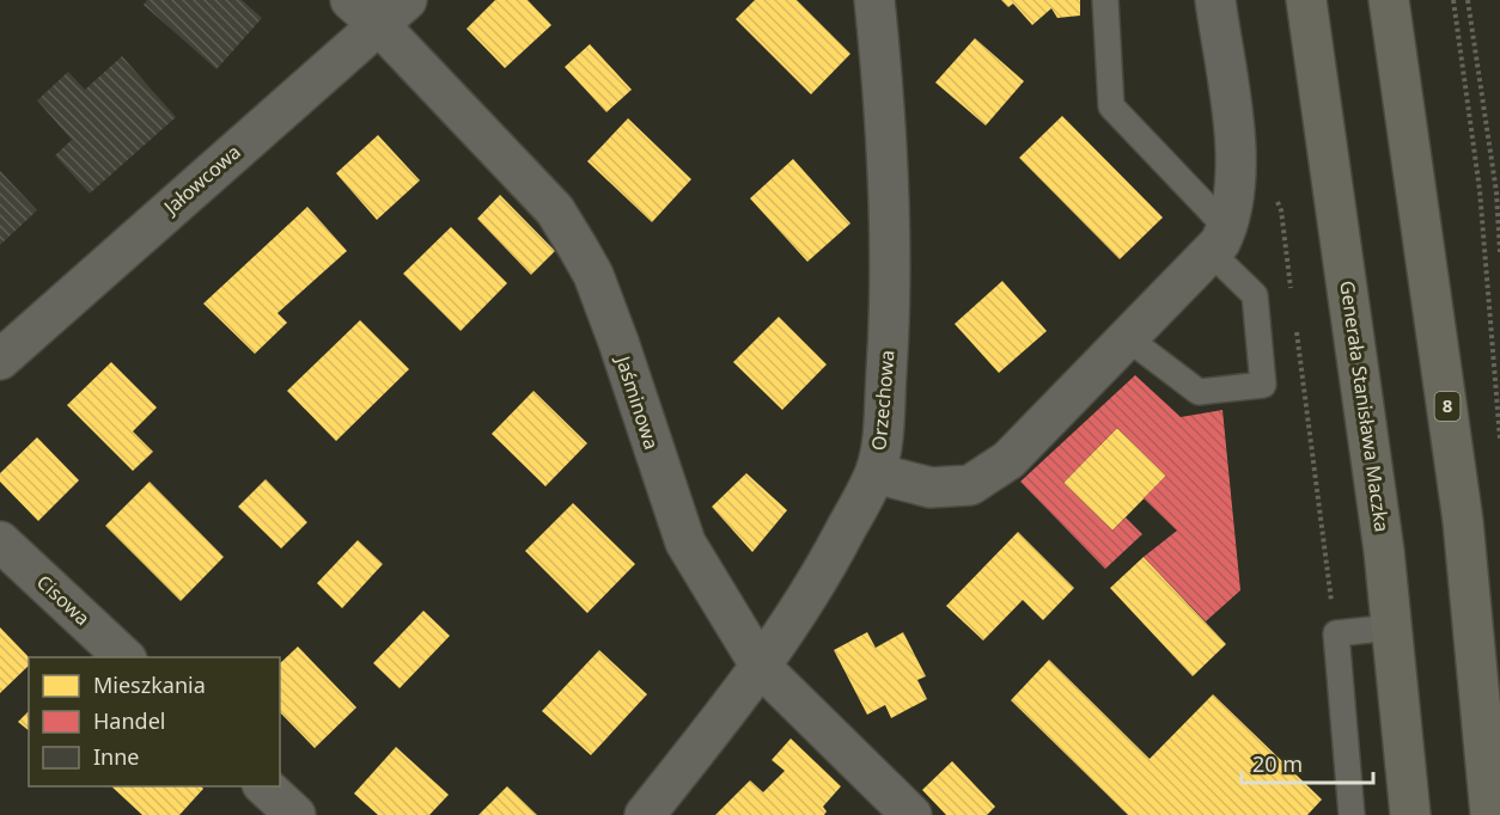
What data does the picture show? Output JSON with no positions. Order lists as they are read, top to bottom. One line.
{"streets":{"highway":["Generała Stanisława Maczka","8"],"street":["Jałowcowa","Orzechowa","Jaśminowa","Cisowa"]},"crossings":[["Jałowcowa","Jaśminowa"],["Orzechowa","Jaśminowa"]],"legend":["Mieszkania","Handel","Inne"],"scale_bar":"20 m"}
